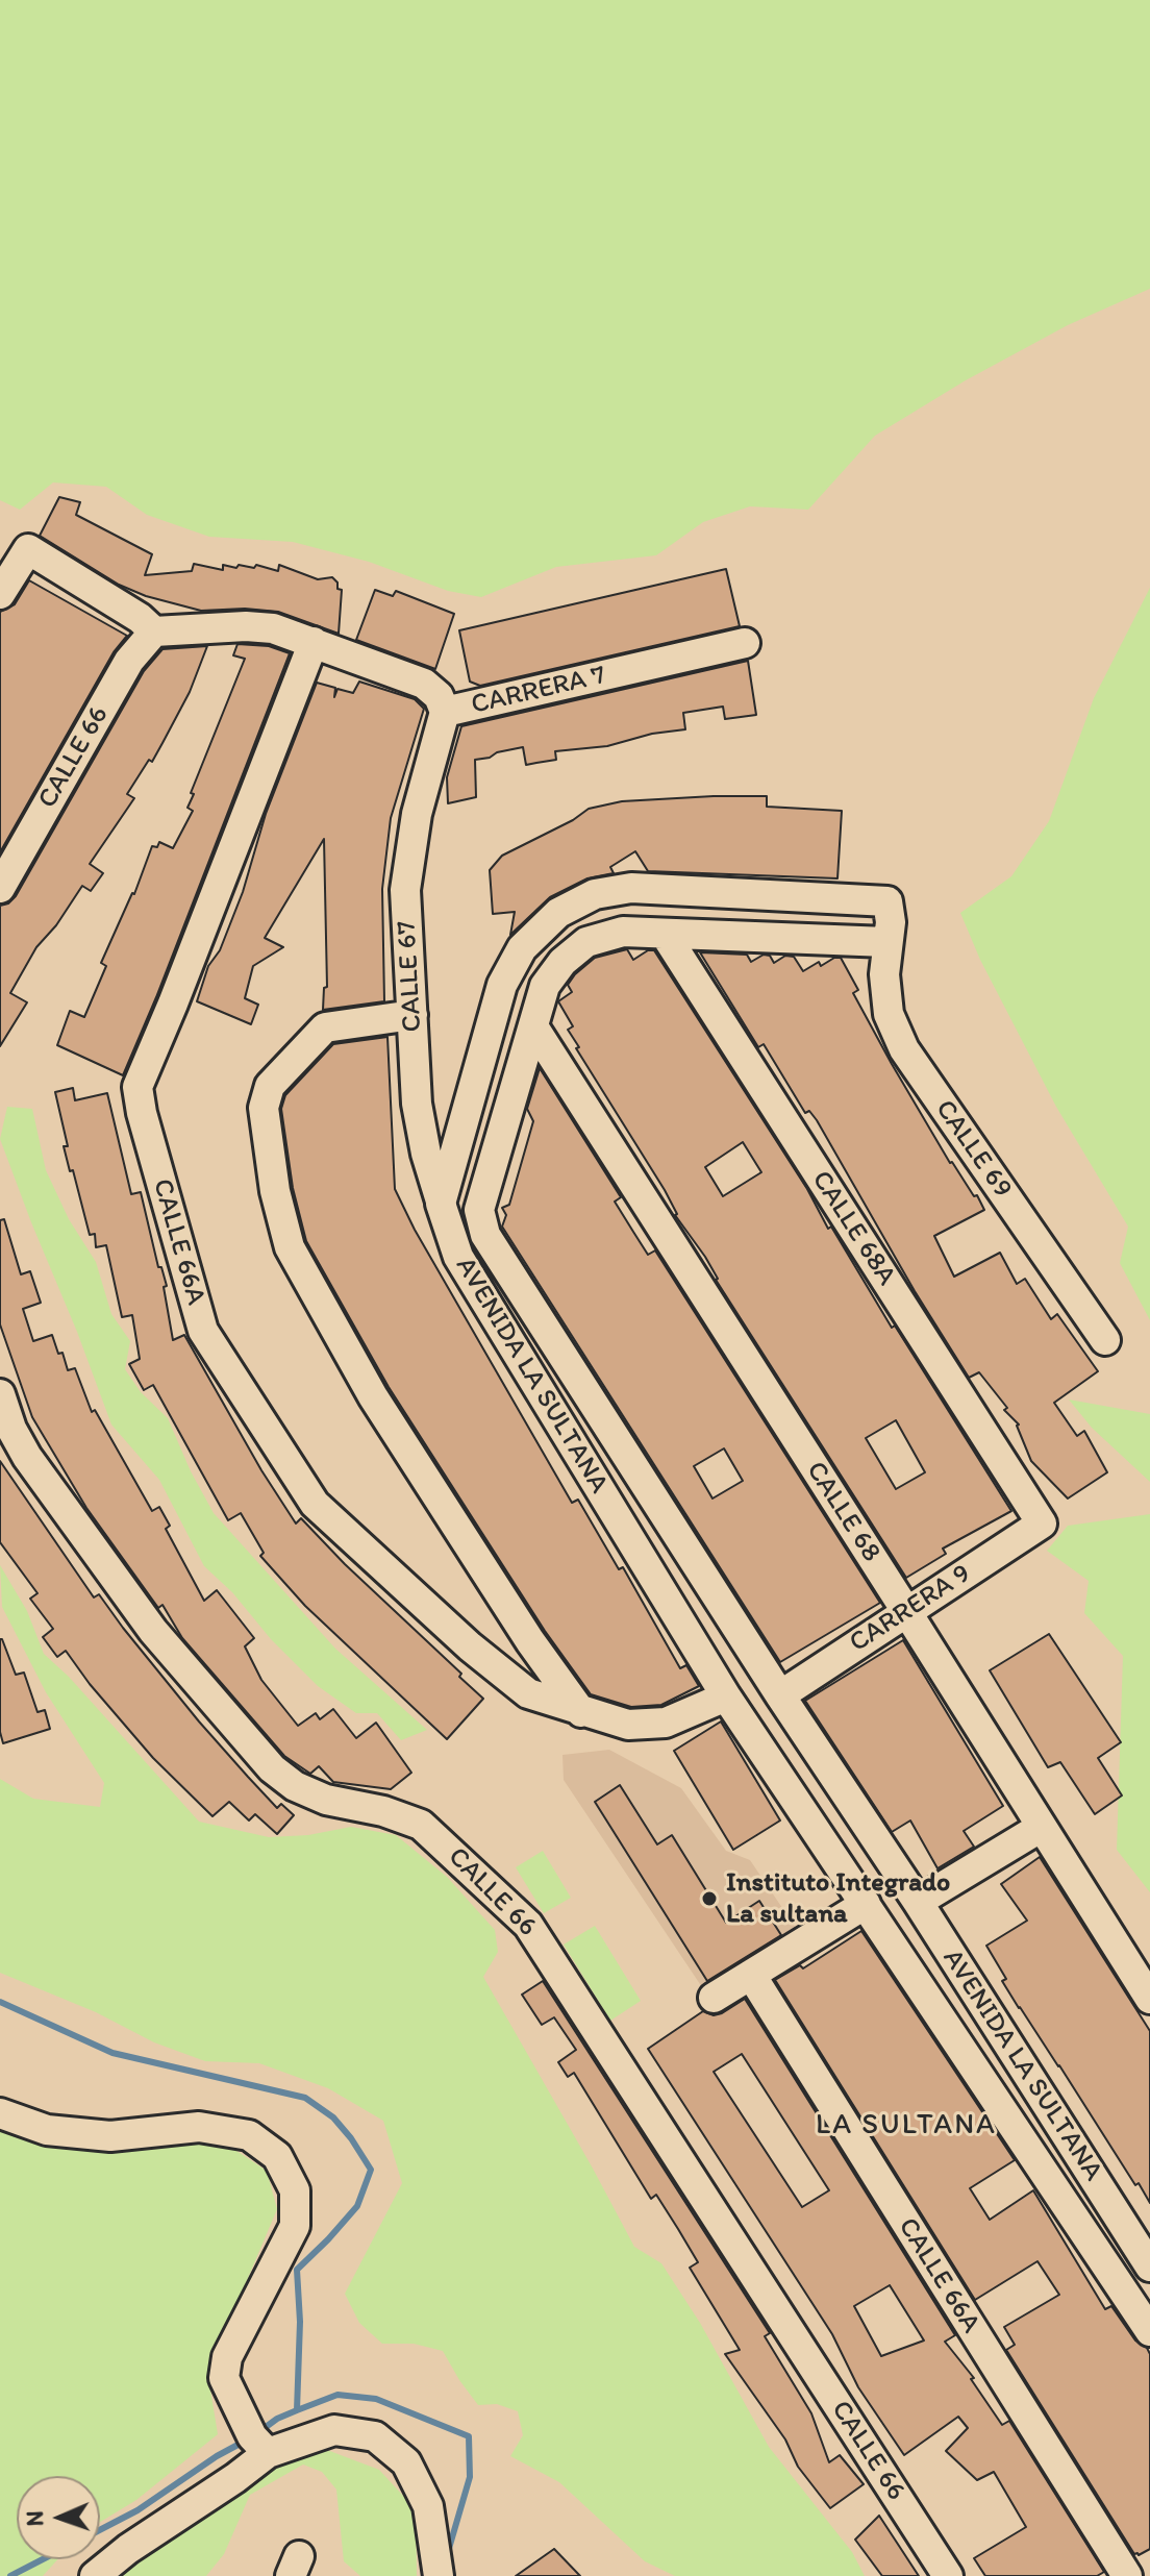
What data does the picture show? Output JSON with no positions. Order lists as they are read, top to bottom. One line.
{"streets":{"street":["CARRERA 7","CALLE 66","CALLE 67","CALLE 69","CALLE 68A","CALLE 66A","AVENIDA LA SULTANA","CALLE 68","CARRERA 9"]},"crossings":[["CARRERA 7","CALLE 66"],["CARRERA 7","CALLE 67"],["CARRERA 7","CALLE 66A"],["CALLE 67","AVENIDA LA SULTANA"],["CALLE 68A","CARRERA 9"],["CALLE 66A","AVENIDA LA SULTANA"],["AVENIDA LA SULTANA","CARRERA 9"],["CALLE 68","CARRERA 9"]],"districts":["LA SULTANA"],"places":["Instituto Integrado La sultana"],"north":"left"}
